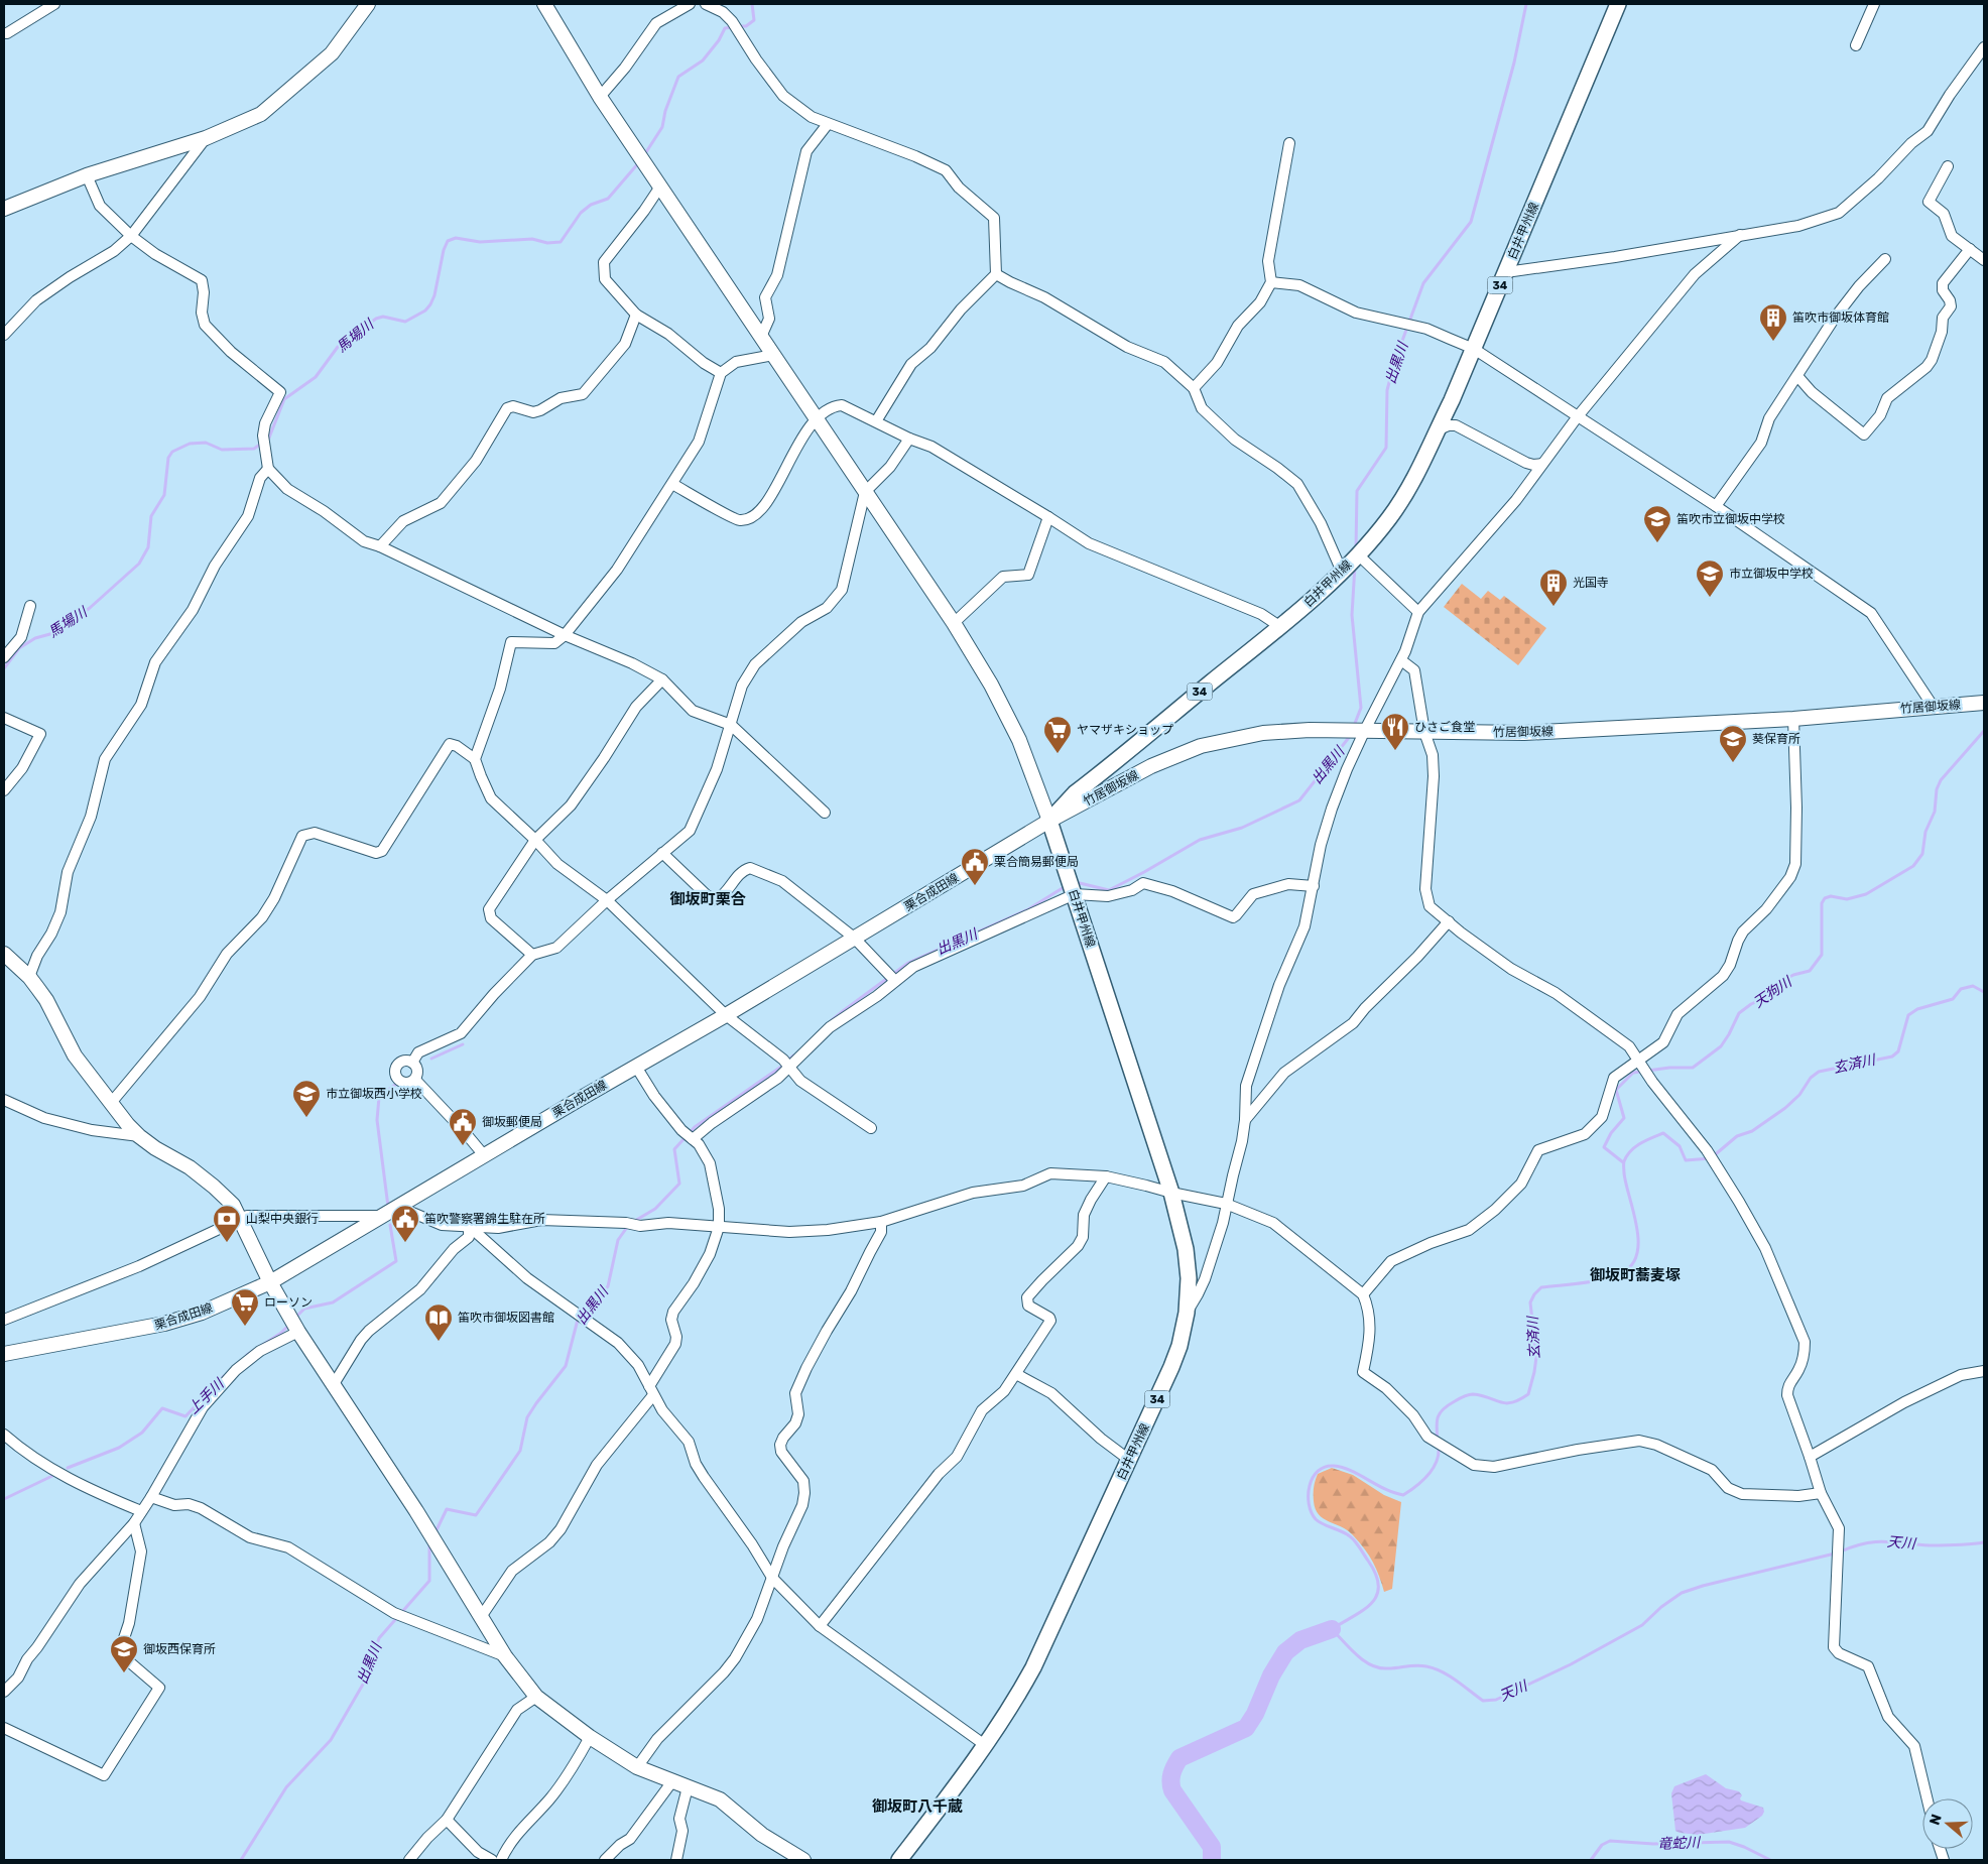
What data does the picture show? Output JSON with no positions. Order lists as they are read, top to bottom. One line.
{"streets":{"main road":["白井甲州線","34"],"street":["竹居御坂線","栗合成田線"]},"crossings":[["白井甲州線","竹居御坂線"],["白井甲州線","栗合成田線"],["竹居御坂線","栗合成田線"]],"districts":["御坂町栗合","御坂町蕎麦塚","御坂町八千蔵"],"water":["馬場川","出黒川","天狗川","玄済川","上手川","天川","竜蛇川"],"places":{"building":["笛吹市御坂体育館","光国寺"],"school or university":["笛吹市立御坂中学校","市立御坂中学校","葵保育所","市立御坂西小学校","御坂西保育所"],"restaurant":["ひさご食堂"],"supermarket":["ヤマザキショップ","ローソン"],"public building":["栗合簡易郵便局","御坂郵便局","笛吹警察署錦生駐在所"],"bank":["山梨中央銀行"],"library":["笛吹市御坂図書館"]},"north":"left"}
